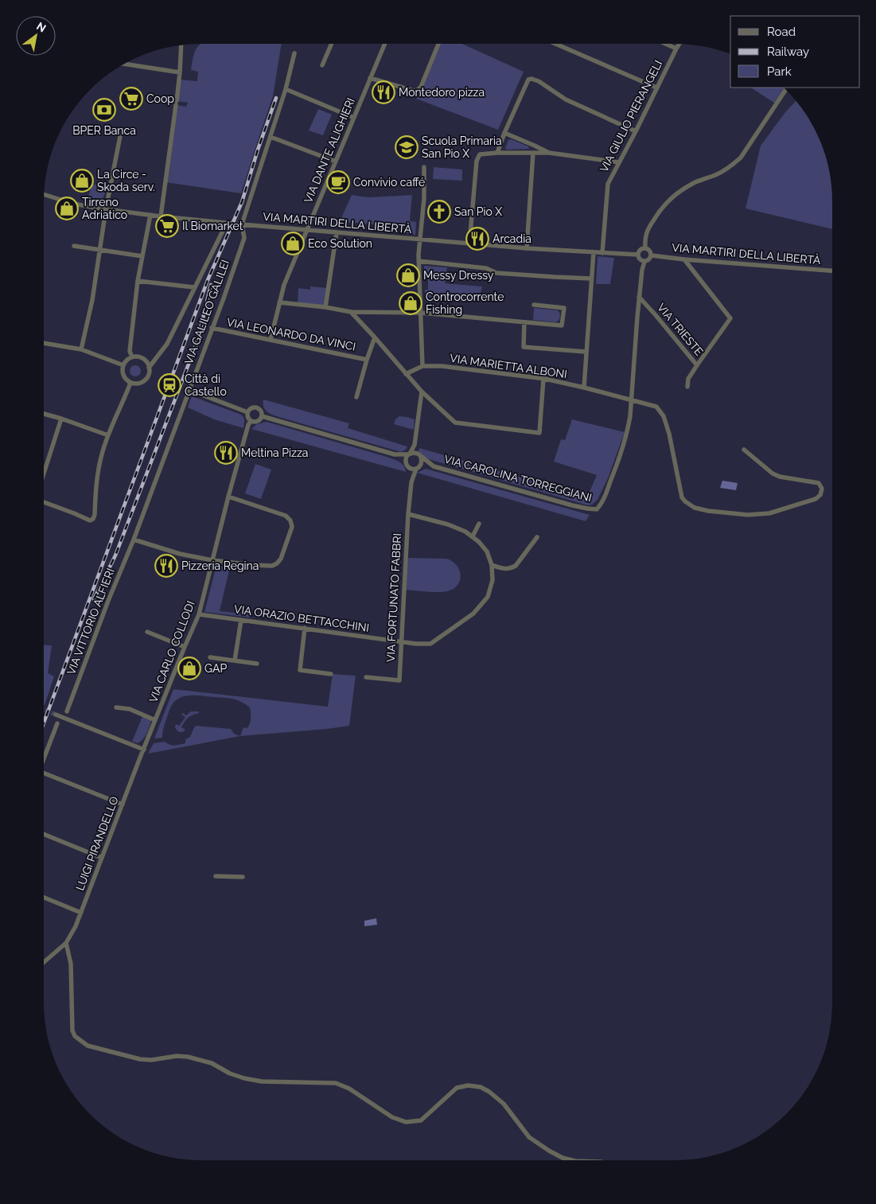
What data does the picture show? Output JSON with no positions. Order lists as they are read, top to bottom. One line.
{"streets":{"street":["VIA GIULIO PIERANGELI","VIA DANTE ALIGHIERI","VIA MARTIRI DELLA LIBERTÀ","VIA GALILEO GALILEI","VIA TRIESTE","VIA LEONARDO DA VINCI","VIA MARIETTA ALBONI","VIA CAROLINA TORREGGIANI","VIA FORTUNATO FABBRI","VIA ORAZIO BETTACCHINI","VIA VITTORIO ALFIERI","VIA CARLO COLLODI","LUIGI PIRANDELLO"]},"crossings":[["VIA GIULIO PIERANGELI","VIA MARTIRI DELLA LIBERTÀ"],["VIA DANTE ALIGHIERI","VIA MARTIRI DELLA LIBERTÀ"],["VIA DANTE ALIGHIERI","VIA LEONARDO DA VINCI"],["VIA MARTIRI DELLA LIBERTÀ","VIA GALILEO GALILEI"],["VIA MARTIRI DELLA LIBERTÀ","VIA TRIESTE"],["VIA GALILEO GALILEI","VIA LEONARDO DA VINCI"],["VIA GALILEO GALILEI","VIA VITTORIO ALFIERI"],["VIA MARIETTA ALBONI","VIA CAROLINA TORREGGIANI"],["VIA CAROLINA TORREGGIANI","VIA FORTUNATO FABBRI"],["VIA FORTUNATO FABBRI","VIA ORAZIO BETTACCHINI"],["VIA ORAZIO BETTACCHINI","VIA CARLO COLLODI"],["VIA CARLO COLLODI","LUIGI PIRANDELLO"]],"places":{"restaurant":["Montedoro pizza","Arcadia","Meltina Pizza","Pizzeria Regina"],"supermarket":["Coop","Il Biomarket"],"bank":["BPER Banca"],"school or university":["Scuola Primaria San Pio X"],"shop":["La Circe - Skoda serv.","Tirreno Adriatico","Eco Solution","Messy Dressy","Controcorrente Fishing","GAP"],"cafe":["Convivio caffé"],"church":["San Pio X"],"station":["Città di Castello"]},"legend":["Road","Railway","Park"],"north":"top right"}
